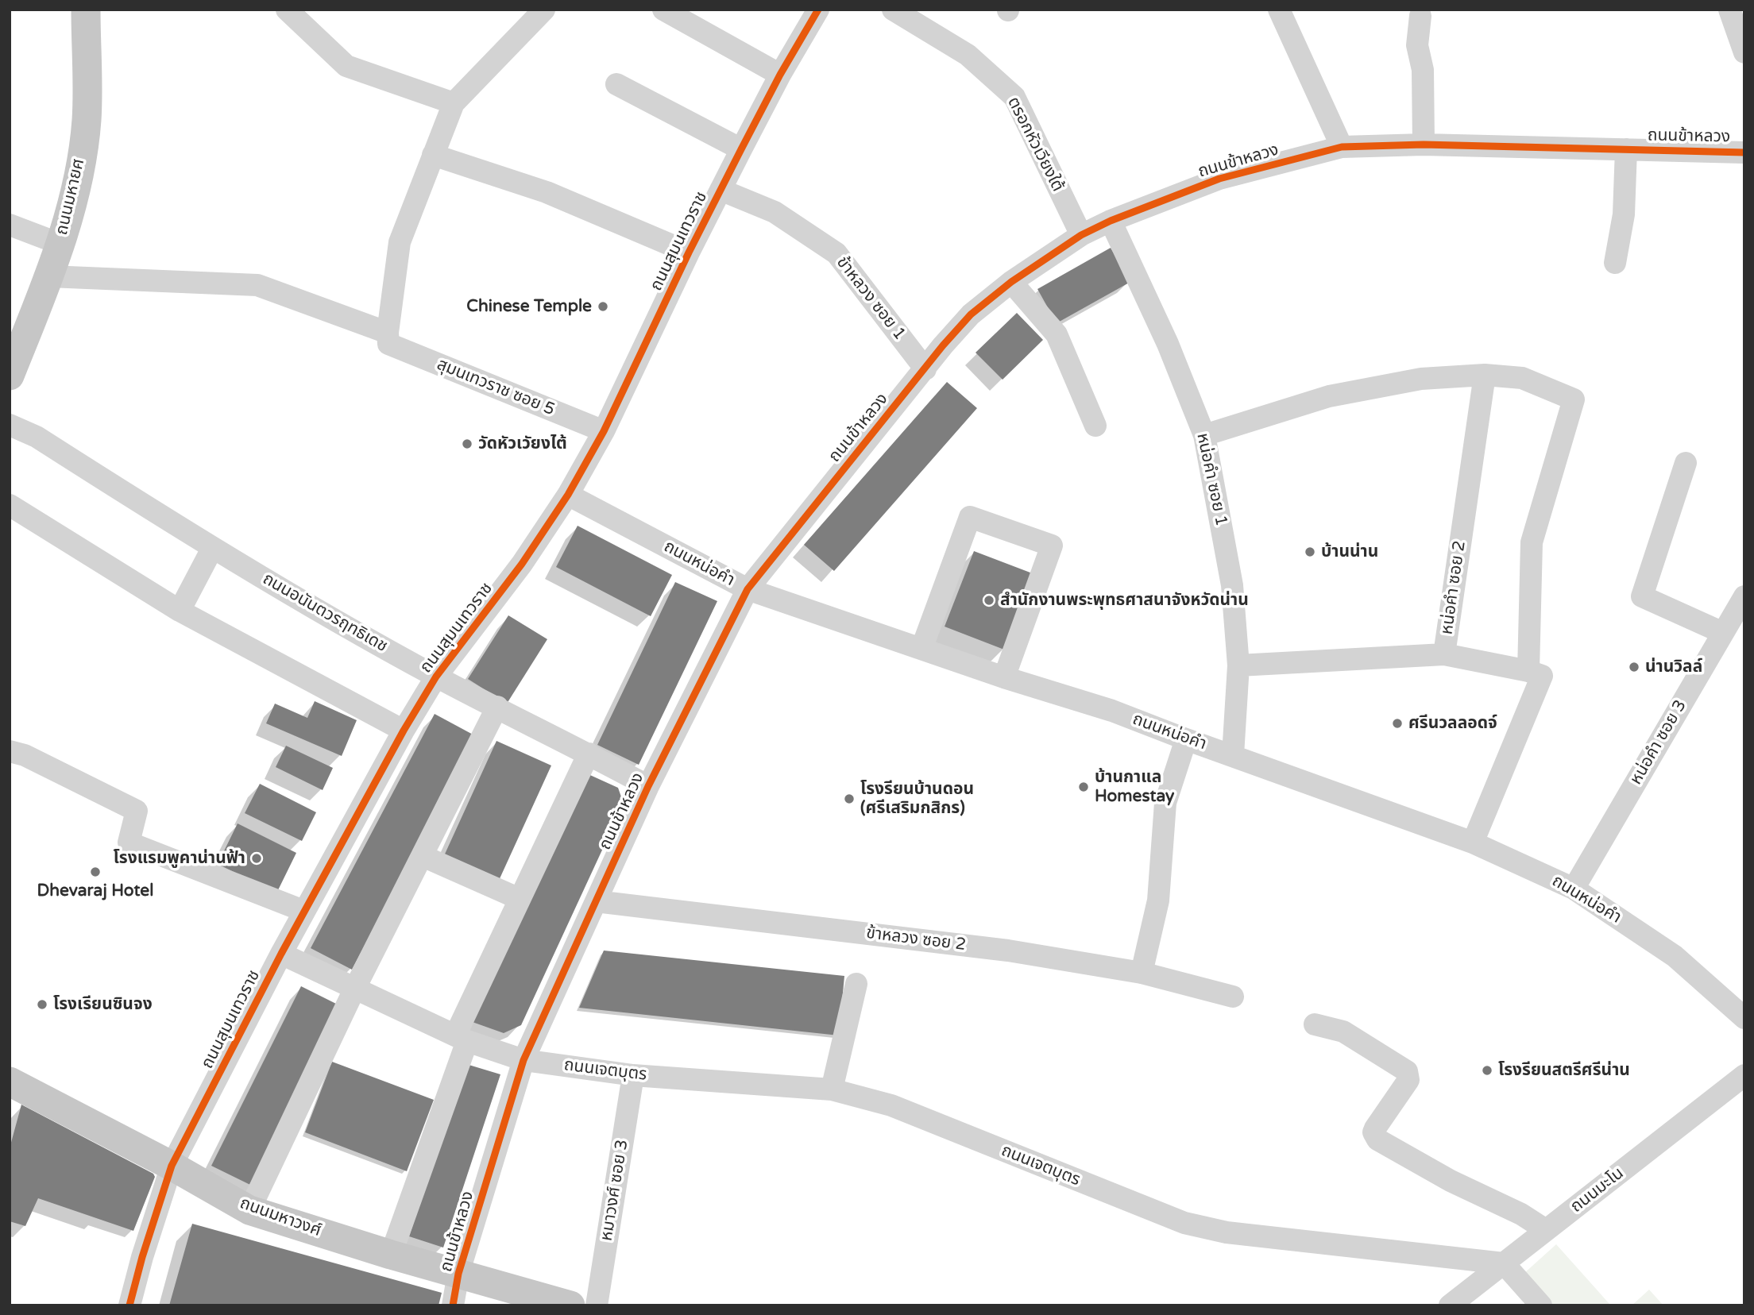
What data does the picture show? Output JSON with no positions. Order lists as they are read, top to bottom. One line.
{"streets":{"main road":["ถนนมหายศ","ถนนมหาวงศ์"],"street":["ถนนข้าหลวง","ตรอกหัวเวียงใต้","ถนนสุมนเทวราช","ข้าหลวง ซอย 1","สุมนเทวราช ซอย 5","หน่อคำ ซอย 1","ถนนหน่อคำ","หน่อคำ ซอย 2","ถนนอนันตวรฤทธิเดช","หน่อคำ ซอย 3","ข้าหลวง ซอย 2","ถนนเจตบุตร","หมาวงศ์ ซอย 3","ถนนมะโน"]},"crossings":[["ถนนข้าหลวง","ตรอกหัวเวียงใต้"],["ถนนข้าหลวง","ข้าหลวง ซอย 1"],["ถนนข้าหลวง","หน่อคำ ซอย 1"],["ถนนข้าหลวง","ถนนหน่อคำ"],["ถนนข้าหลวง","ถนนอนันตวรฤทธิเดช"],["ถนนข้าหลวง","ข้าหลวง ซอย 2"],["ถนนข้าหลวง","ถนนเจตบุตร"],["ถนนข้าหลวง","ถนนมหาวงศ์"],["ถนนมหายศ","สุมนเทวราช ซอย 5"],["ถนนสุมนเทวราช","ข้าหลวง ซอย 1"],["ถนนสุมนเทวราช","สุมนเทวราช ซอย 5"],["ถนนสุมนเทวราช","ถนนหน่อคำ"],["ถนนสุมนเทวราช","ถนนอนันตวรฤทธิเดช"],["ถนนสุมนเทวราช","ถนนเจตบุตร"],["ถนนสุมนเทวราช","ถนนมหาวงศ์"],["หน่อคำ ซอย 1","ถนนหน่อคำ"],["ถนนหน่อคำ","หน่อคำ ซอย 3"],["ถนนเจตบุตร","หมาวงศ์ ซอย 3"],["ถนนเจตบุตร","ถนนมะโน"]],"places":["Chinese Temple","วัดหัวเวัยงไต้","บ้านน่าน","สำนักงานพระพุทธศาสนาจังหวัดน่าน","น่านวิลล์","ศรีนวลลอดจ์","บ้านกาแล Homestay","โรงรียนบ้านดอน (ศรีเสริมกสิกร)","โรงแรมพูคาน่านฟ้า","Dhevaraj Hotel","โรงเรียนซินจง","โรงรียนสตรีศรีน่าน"]}
